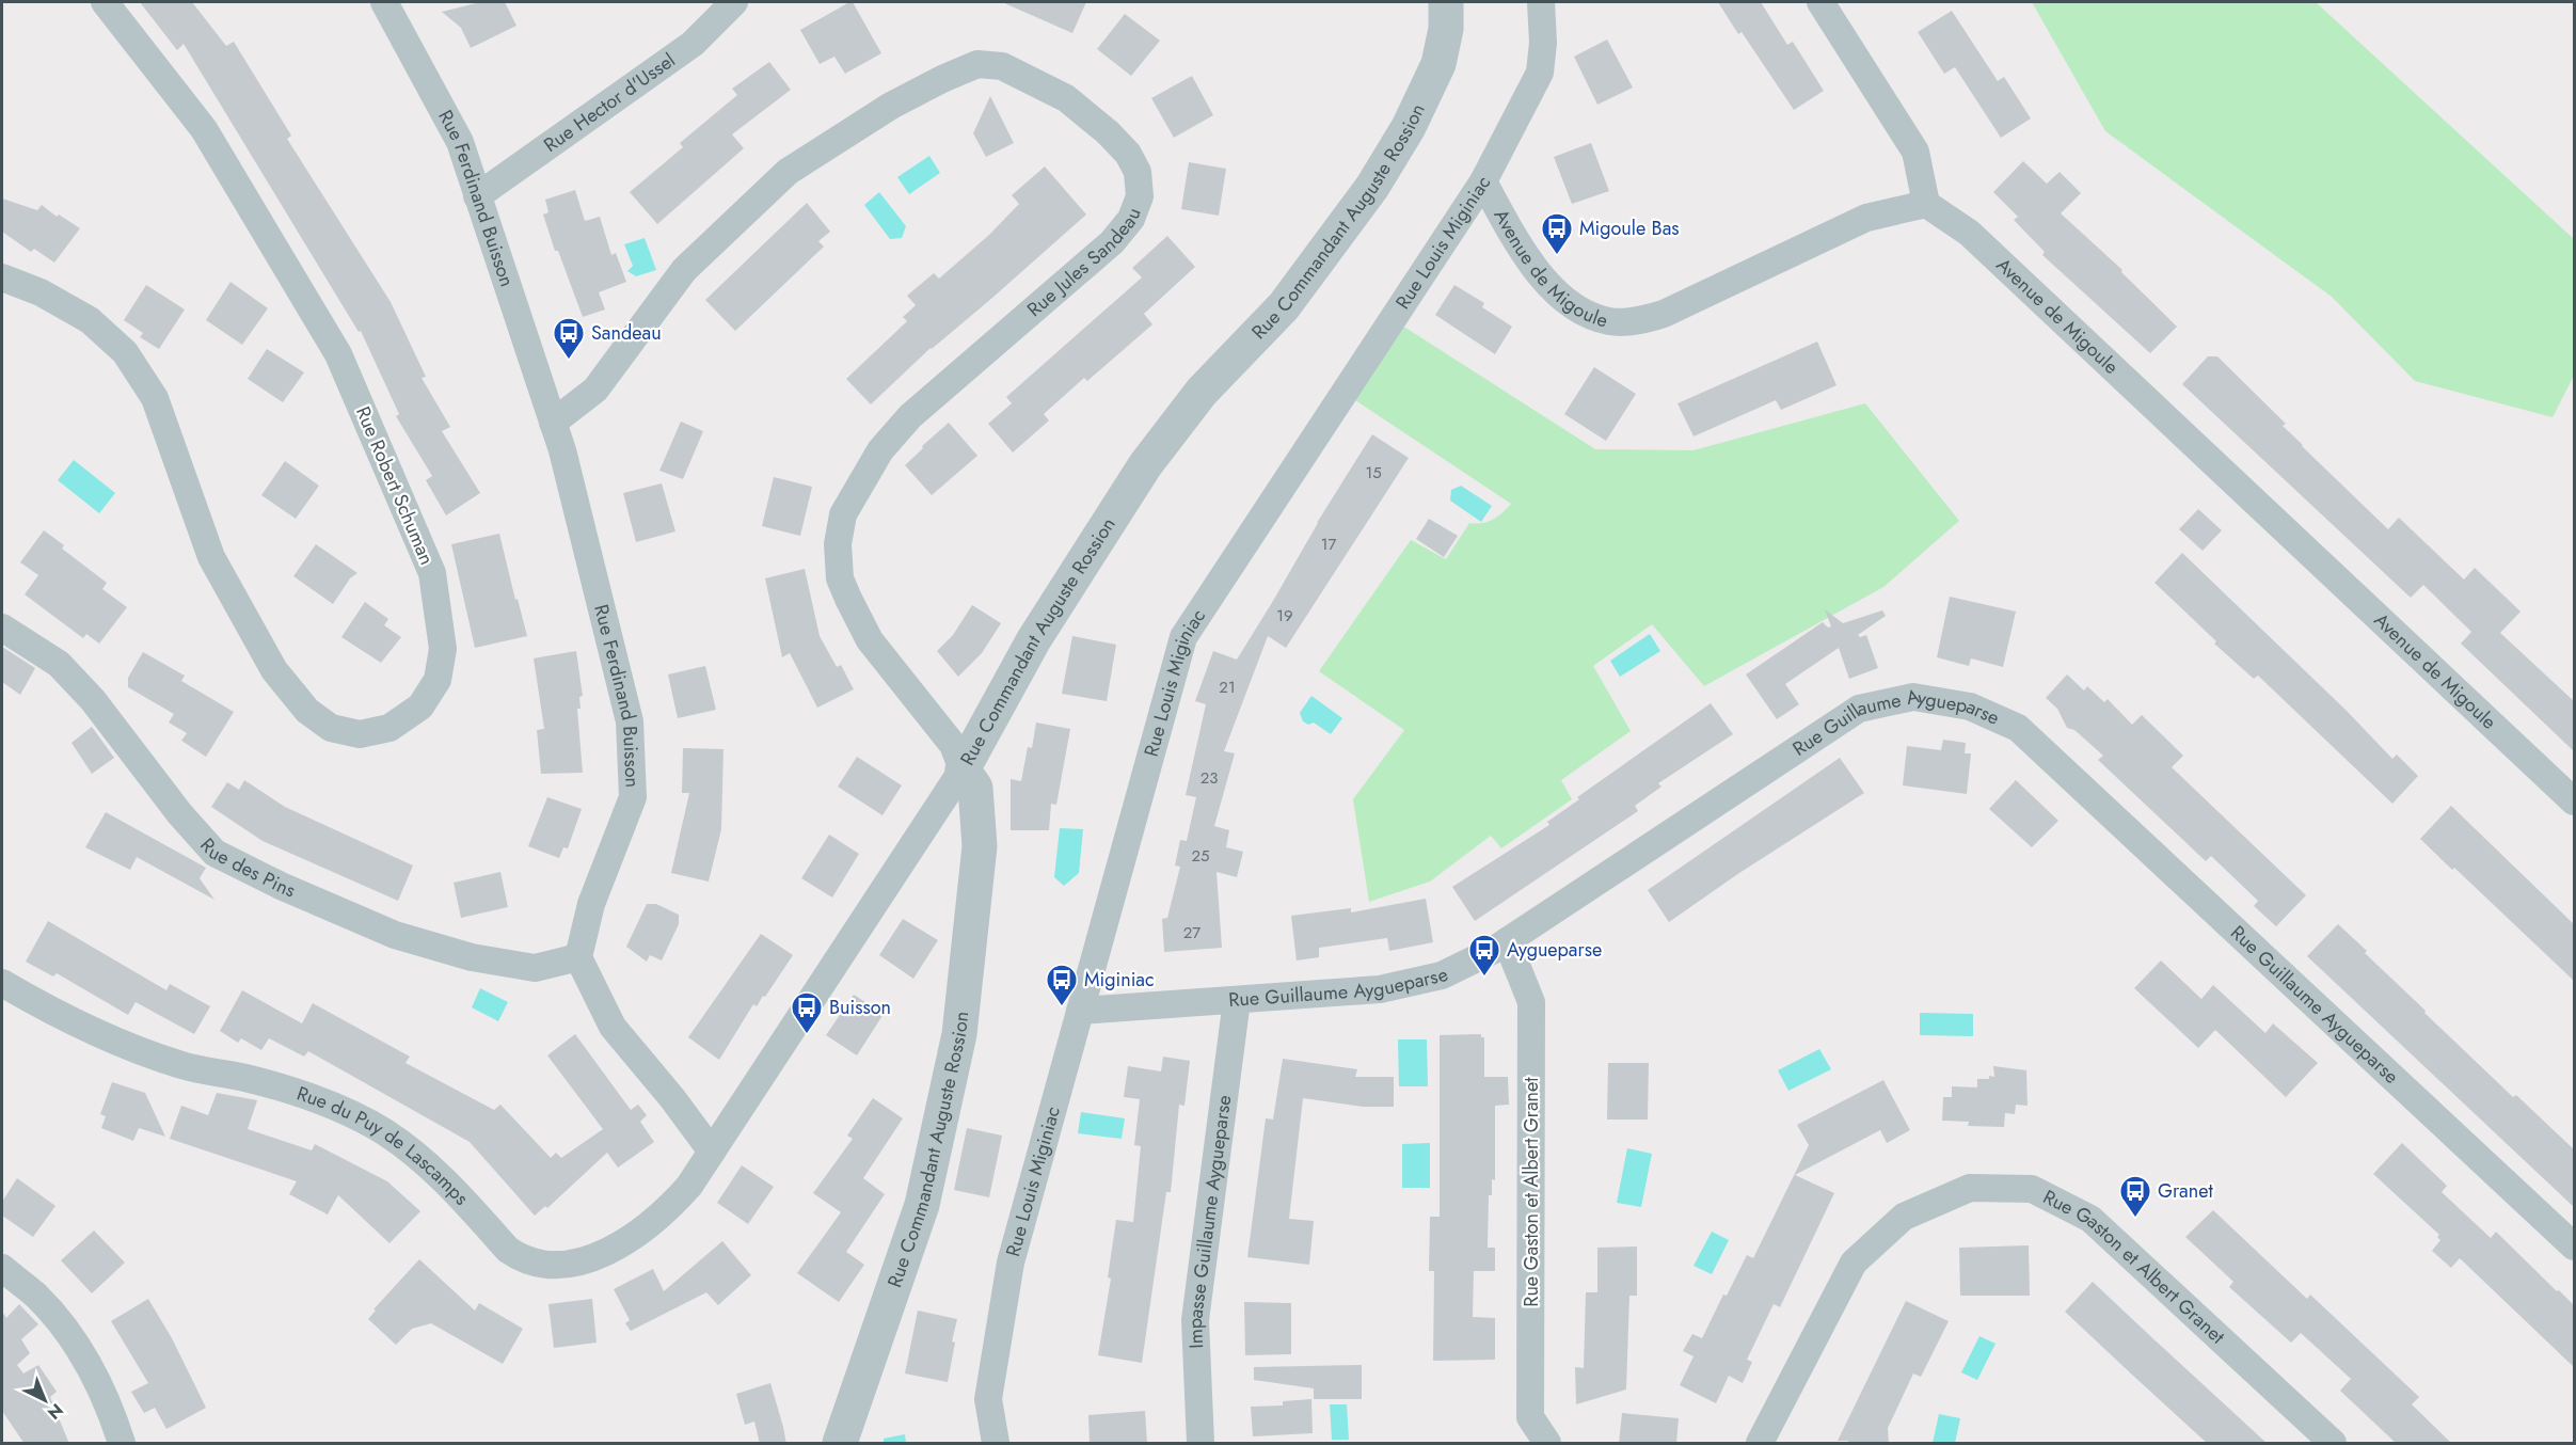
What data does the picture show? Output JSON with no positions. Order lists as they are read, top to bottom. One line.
{"streets":{"street":["Rue Hector d'Ussel","Rue Ferdinand Buisson","Rue Commandant Auguste Rossion","Rue Louis Miginiac","Rue Jules Sandeau","Avenue de Migoule","Rue Robert Schuman","Rue Guillaume Aygueparse","Rue des Pins","Rue du Puy de Lascamps","Rue Gaston et Albert Granet","Impasse Guillaume Aygueparse"]},"crossings":[["Rue Hector d'Ussel","Rue Ferdinand Buisson"],["Rue Ferdinand Buisson","Rue Jules Sandeau"],["Rue Ferdinand Buisson","Rue des Pins"],["Rue Commandant Auguste Rossion","Rue Jules Sandeau"],["Rue Louis Miginiac","Avenue de Migoule"],["Rue Louis Miginiac","Rue Guillaume Aygueparse"],["Rue Guillaume Aygueparse","Rue Gaston et Albert Granet"],["Rue Guillaume Aygueparse","Impasse Guillaume Aygueparse"]],"places":{"bus stop":["Migoule Bas","Sandeau","Aygueparse","Miginiac","Buisson","Granet"]},"house_numbers":["15","17","19","21","23","25","27"],"north":"bottom right"}
